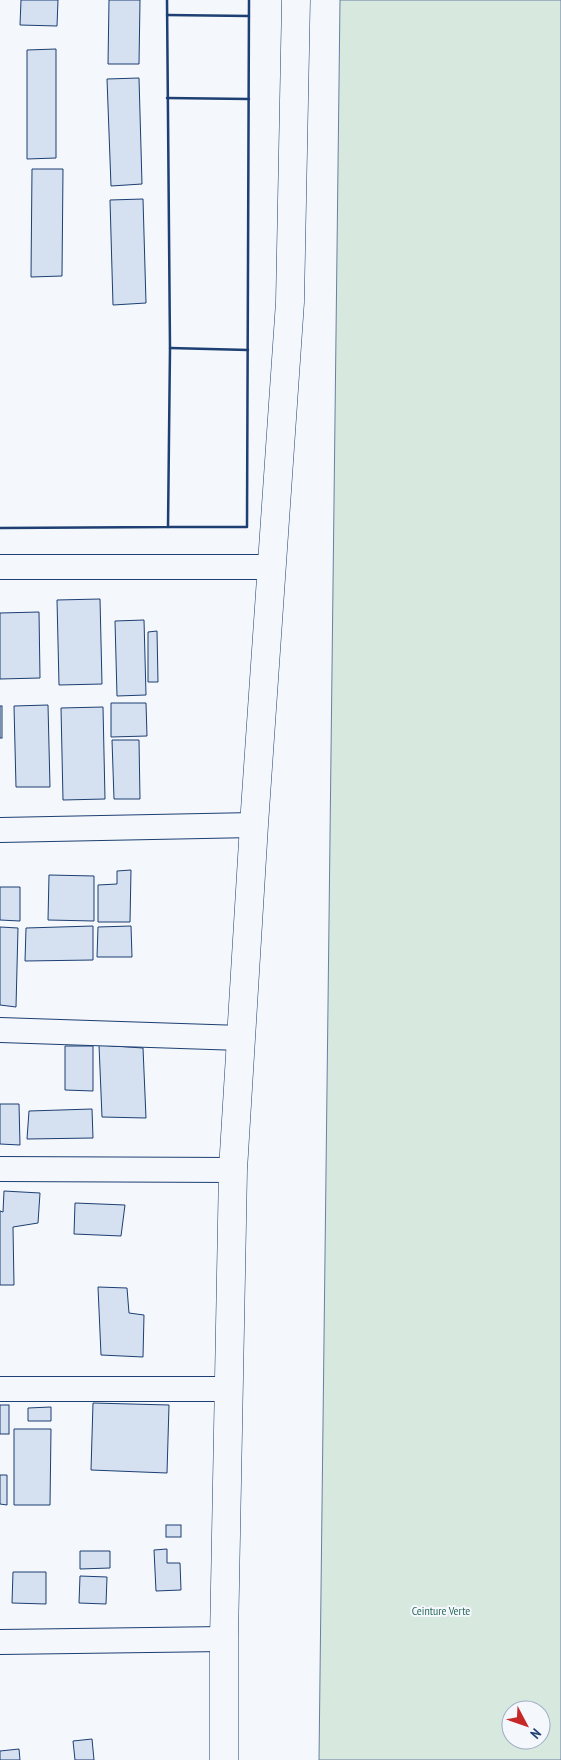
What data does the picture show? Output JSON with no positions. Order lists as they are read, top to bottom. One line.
{"parks":["Ceinture Verte"],"north":"bottom right"}
